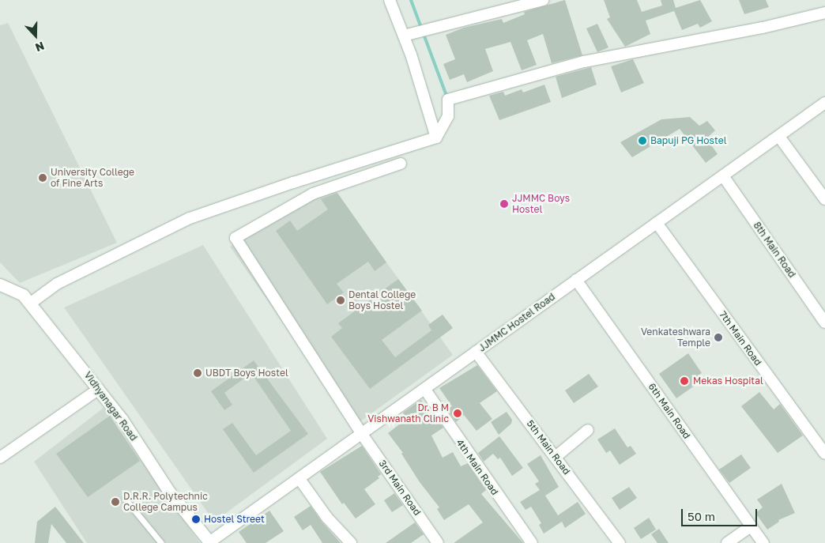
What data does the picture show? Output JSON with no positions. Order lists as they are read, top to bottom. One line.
{"streets":{"street":["8th Main Road","JJMMC Hostel Road","7th Main Road","Vidhyanagar Road","6th Main Road","5th Main Road","4th Main Road","3rd Main Road"]},"crossings":[["8th Main Road","JJMMC Hostel Road"],["JJMMC Hostel Road","7th Main Road"],["JJMMC Hostel Road","Vidhyanagar Road"],["JJMMC Hostel Road","6th Main Road"],["JJMMC Hostel Road","5th Main Road"],["JJMMC Hostel Road","4th Main Road"],["JJMMC Hostel Road","3rd Main Road"]],"places":["Bapuji PG Hostel","University College of Fine Arts","JJMMC Boys Hostel","Dental College Boys Hostel","Venkateshwara Temple","UBDT Boys Hostel","Mekas Hospital","Dr. B M Vishwanath Clinic","D.R.R. Polytechnic College Campus","Hostel Street"],"scale_bar":"50 m","north":"bottom"}
